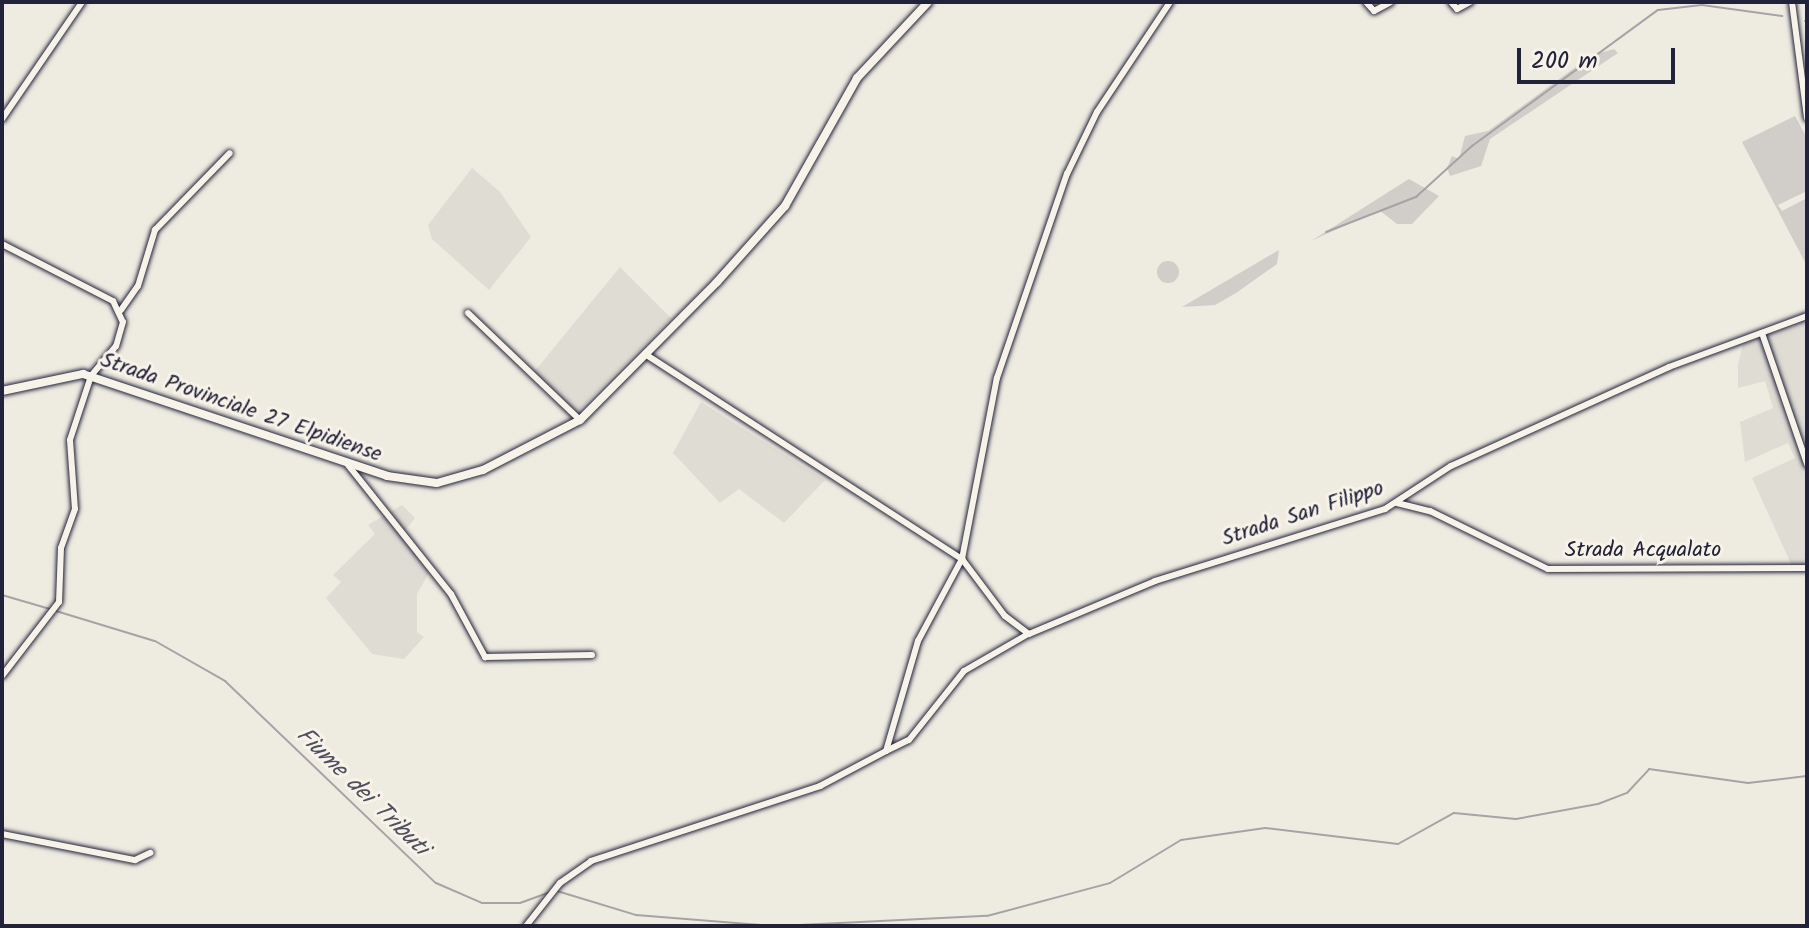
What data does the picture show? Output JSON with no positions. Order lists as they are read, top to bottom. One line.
{"streets":{"main road":["Strada Provinciale 27 Elpidiense"],"street":["Strada San Filippo","Strada Acqualato"]},"crossings":[["Strada San Filippo","Strada Acqualato"]],"water":["Fiume dei Tributi"],"scale_bar":"200 m"}
